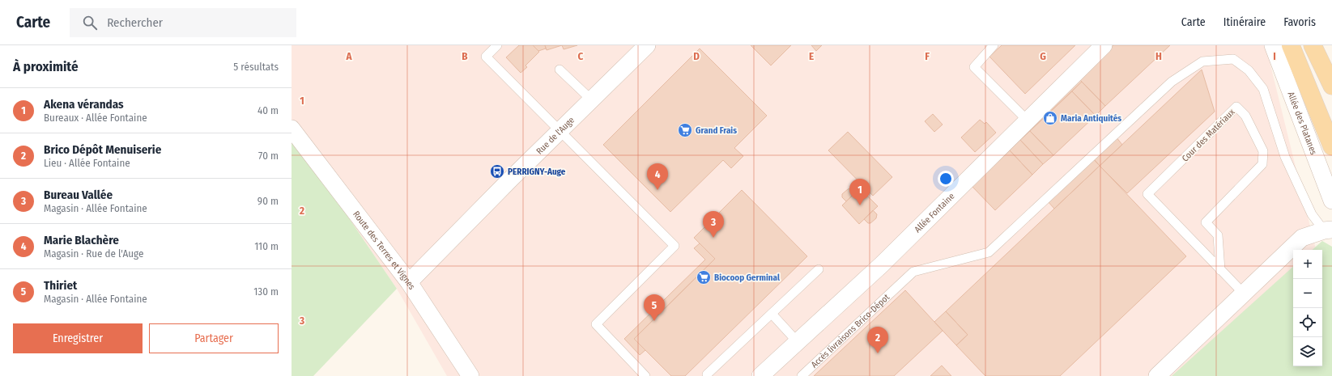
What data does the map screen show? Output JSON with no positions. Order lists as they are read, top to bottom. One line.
{"streets":{"street":["Allée des Platanes","Rue de l'Auge","Allée Fontaine","Route des Terres et Vignes"],"lane":["Cour des Matériaux","Accès livraisons Brico-Dépot"]},"crossings":[["Rue de l'Auge","Route des Terres et Vignes"]],"places":{"shop":["Maria Antiquités"],"supermarket":["Grand Frais","Biocoop Germinal"],"bus stop":["PERRIGNY-Auge"]},"page":{"header":"Carte","search":"Rechercher","nav":["Carte","Itinéraire","Favoris"],"heading":["À proximité","5 résultats"],"list":[{"mark":"1","name":"Akena vérandas","note":"Bureaux · Allée Fontaine","value":"40 m"},{"mark":"2","name":"Brico Dépôt Menuiserie","note":"Lieu · Allée Fontaine","value":"70 m"},{"mark":"3","name":"Bureau Vallée","note":"Magasin · Allée Fontaine","value":"90 m"},{"mark":"4","name":"Marie Blachère","note":"Magasin · Rue de l'Auge","value":"110 m"},{"mark":"5","name":"Thiriet","note":"Magasin · Allée Fontaine","value":"130 m"}],"pins":["4","1","3","5","2"],"map_buttons":["+","−"],"buttons":["Enregistrer","Partager"]},"grid":{"columns":["A","B","C","D","E","F","G","H","I"],"rows":["1","2","3"]}}
